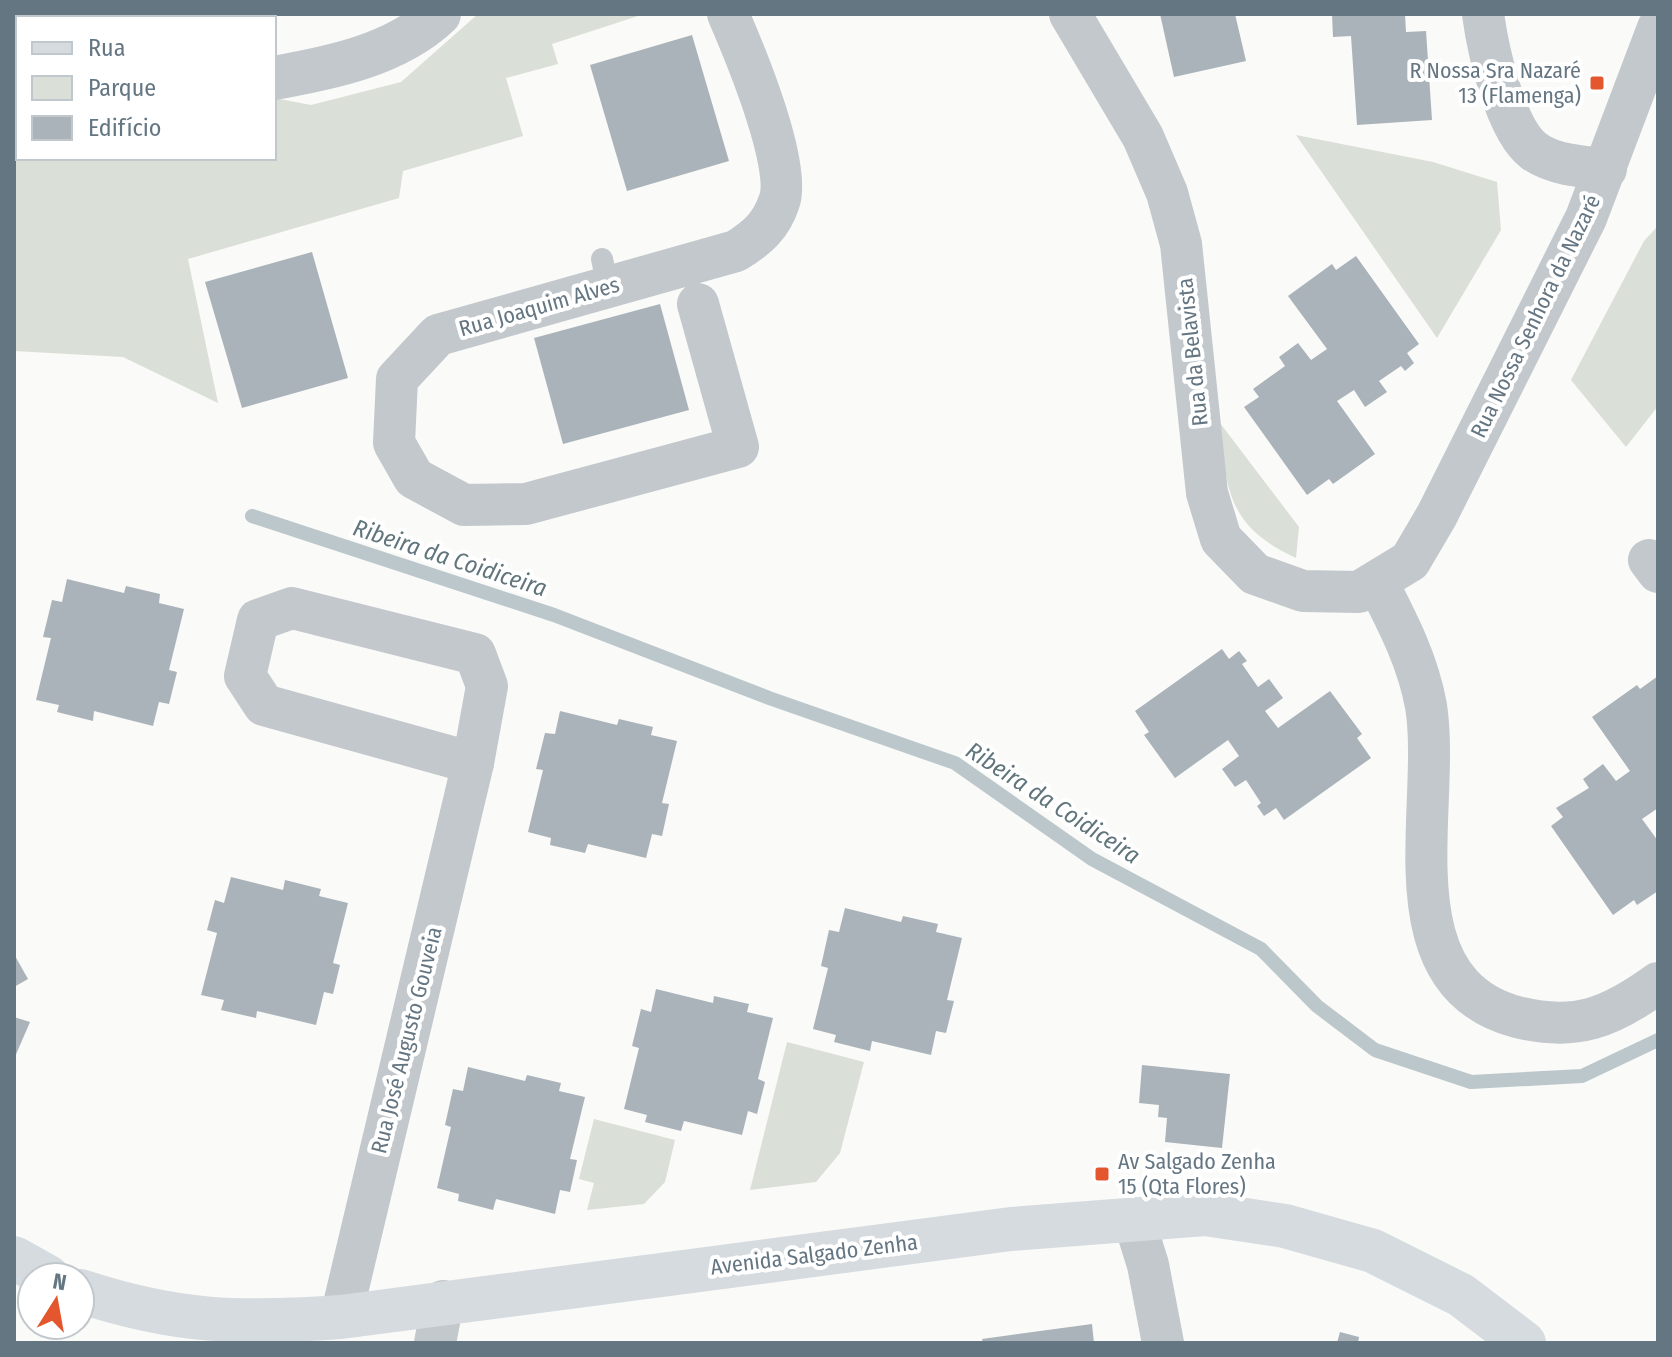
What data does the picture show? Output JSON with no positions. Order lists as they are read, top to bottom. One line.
{"streets":{"main road":["Avenida Salgado Zenha"],"street":["Rua Joaquim Alves","Rua Nossa Senhora da Nazaré","Rua da Belavista","Rua José Augusto Gouveia"]},"crossings":[["Rua Nossa Senhora da Nazaré","Rua da Belavista"],["Rua José Augusto Gouveia","Avenida Salgado Zenha"]],"water":["Ribeira da Coidiceira"],"places":{"transit":["R Nossa Sra Nazaré 13 (Flamenga)","Av Salgado Zenha 15 (Qta Flores)"]},"legend":["Rua","Parque","Edifício"],"north":"top"}
